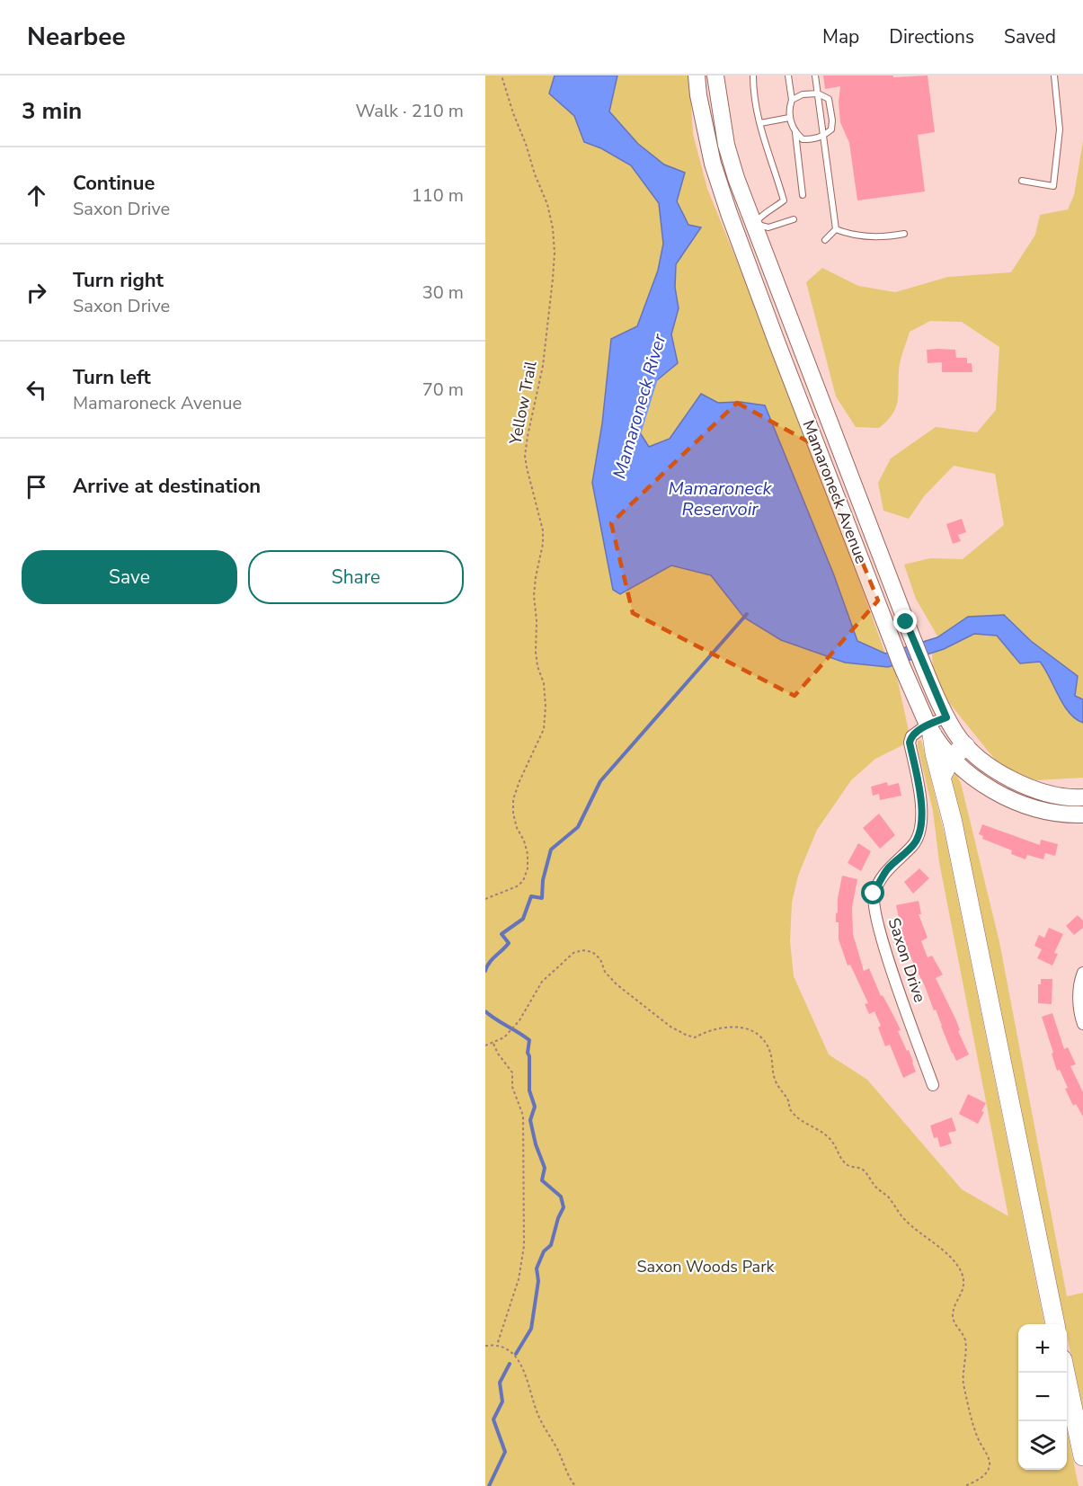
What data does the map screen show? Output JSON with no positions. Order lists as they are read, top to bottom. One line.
{"streets":{"main road":["Mamaroneck Avenue"],"street":["Saxon Drive"],"path":["Yellow Trail"]},"crossings":[["Mamaroneck Avenue","Saxon Drive"]],"water":["Mamaroneck River","Mamaroneck Reservoir"],"parks":["Saxon Woods Park"],"page":{"header":"Nearbee","nav":["Map","Directions","Saved"],"heading":["3 min","Walk · 210 m"],"list":[["Continue","Saxon Drive","110 m"],["Turn right","Saxon Drive","30 m"],["Turn left","Mamaroneck Avenue","70 m"],"Arrive at destination"],"buttons":["Save","Share"],"map_buttons":["+","−"]}}
